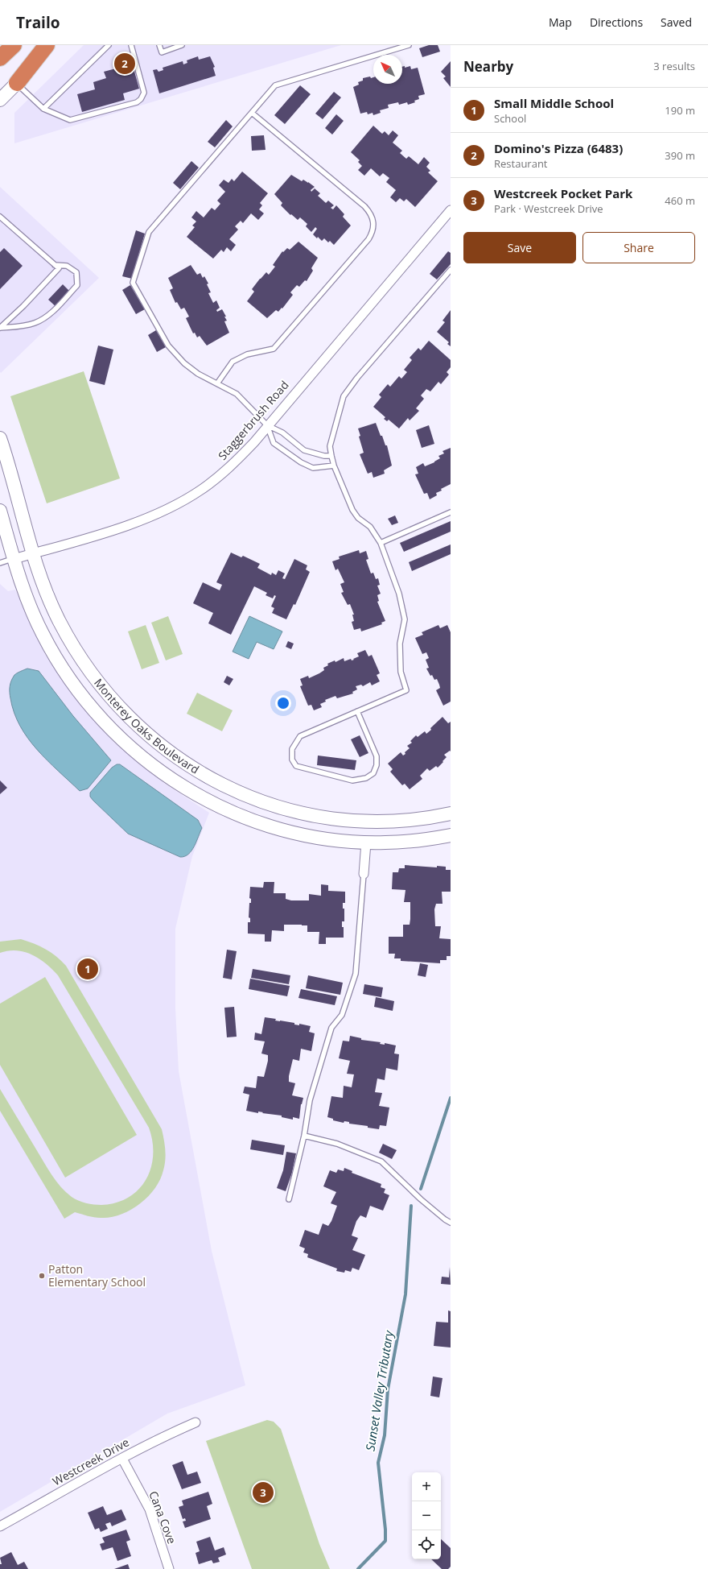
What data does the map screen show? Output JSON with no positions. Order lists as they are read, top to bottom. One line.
{"streets":{"street":["Staggerbrush Road","Monterey Oaks Boulevard","Westcreek Drive","Cana Cove"]},"crossings":[["Staggerbrush Road","Monterey Oaks Boulevard"],["Westcreek Drive","Cana Cove"]],"water":["Sunset Valley Tributary"],"places":["Patton Elementary School"],"north":"top left","page":{"header":"Trailo","nav":["Map","Directions","Saved"],"heading":["Nearby","3 results"],"pins":["2","1","3"],"list":[{"mark":"1","name":"Small Middle School","note":"School","value":"190 m"},{"mark":"2","name":"Domino's Pizza (6483)","note":"Restaurant","value":"390 m"},{"mark":"3","name":"Westcreek Pocket Park","note":"Park · Westcreek Drive","value":"460 m"}],"buttons":["Save","Share"],"map_buttons":["+","−"]}}
